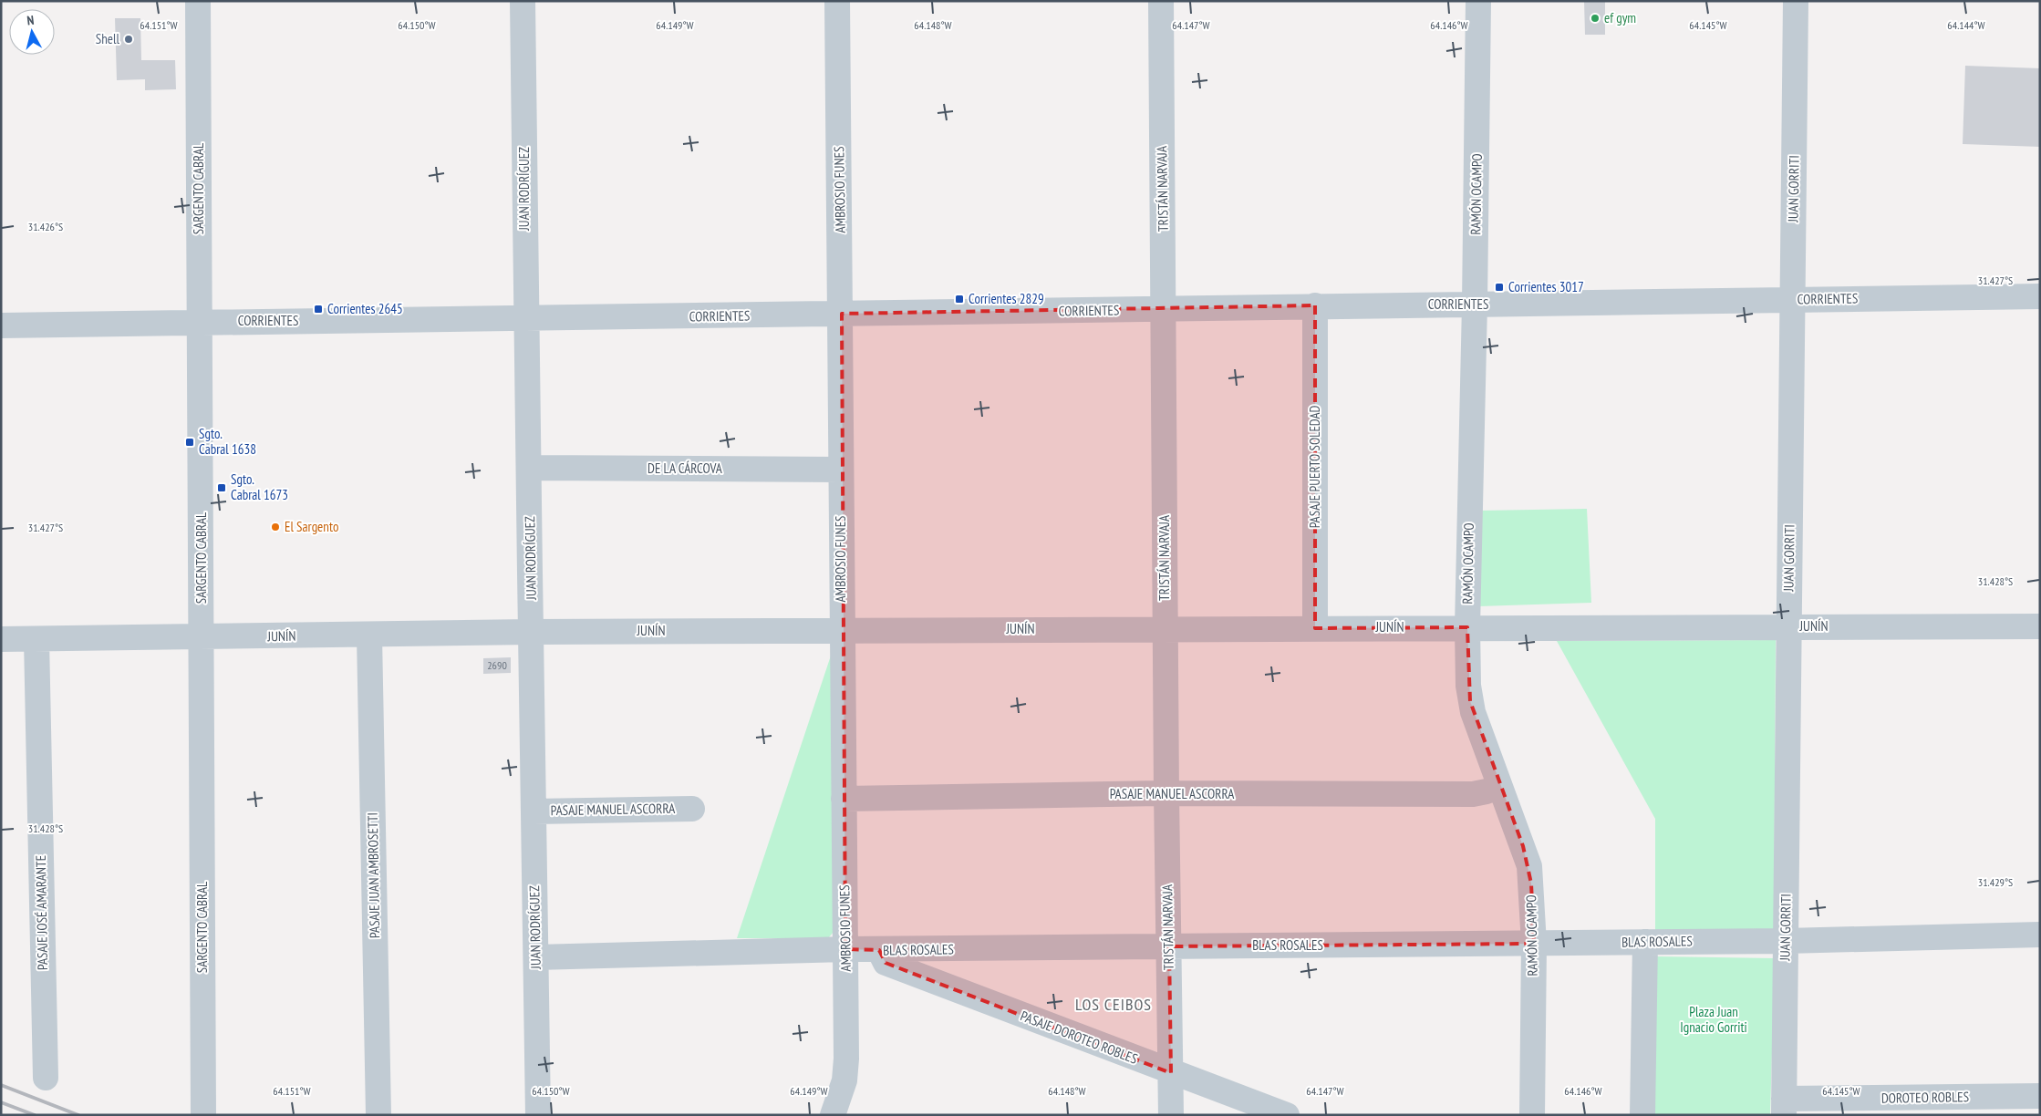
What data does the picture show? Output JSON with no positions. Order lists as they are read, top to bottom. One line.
{"streets":{"street":["SARGENTO CABRAL","JUAN RODRÍGUEZ","TRISTÁN NARVAJA","JUAN GORRITI","AMBROSIO FUNES","RAMÓN OCAMPO","CORRIENTES","PASAJE PUERTO SOLEDAD","DE LA CÁRCOVA","JUNÍN","PASAJE MANUEL ASCORRA","PASAJE JUAN AMBROSETTI","PASAJE JOSÉ AMARANTE","BLAS ROSALES","PASAJE DOROTEO ROBLES","DOROTEO ROBLES"]},"crossings":[["SARGENTO CABRAL","CORRIENTES"],["SARGENTO CABRAL","JUNÍN"],["JUAN RODRÍGUEZ","CORRIENTES"],["JUAN RODRÍGUEZ","DE LA CÁRCOVA"],["JUAN RODRÍGUEZ","JUNÍN"],["JUAN RODRÍGUEZ","PASAJE MANUEL ASCORRA"],["JUAN RODRÍGUEZ","BLAS ROSALES"],["TRISTÁN NARVAJA","CORRIENTES"],["TRISTÁN NARVAJA","JUNÍN"],["TRISTÁN NARVAJA","PASAJE MANUEL ASCORRA"],["TRISTÁN NARVAJA","BLAS ROSALES"],["TRISTÁN NARVAJA","PASAJE DOROTEO ROBLES"],["JUAN GORRITI","CORRIENTES"],["JUAN GORRITI","JUNÍN"],["JUAN GORRITI","BLAS ROSALES"],["JUAN GORRITI","DOROTEO ROBLES"],["AMBROSIO FUNES","CORRIENTES"],["AMBROSIO FUNES","DE LA CÁRCOVA"],["AMBROSIO FUNES","JUNÍN"],["AMBROSIO FUNES","PASAJE MANUEL ASCORRA"],["AMBROSIO FUNES","BLAS ROSALES"],["RAMÓN OCAMPO","CORRIENTES"],["RAMÓN OCAMPO","JUNÍN"],["RAMÓN OCAMPO","PASAJE MANUEL ASCORRA"],["RAMÓN OCAMPO","BLAS ROSALES"],["CORRIENTES","PASAJE PUERTO SOLEDAD"],["PASAJE PUERTO SOLEDAD","JUNÍN"],["JUNÍN","PASAJE JUAN AMBROSETTI"],["JUNÍN","PASAJE JOSÉ AMARANTE"],["BLAS ROSALES","PASAJE DOROTEO ROBLES"]],"districts":["LOS CEIBOS"],"parks":["Plaza Juan Ignacio Gorriti"],"places":{"other":["ef gym","Shell","El Sargento"],"transit":["Corrientes 3017","Corrientes 2829","Corrientes 2645","Sgto. Cabral 1638","Sgto. Cabral 1673"]},"house_numbers":["2690"],"north":"top","coordinates":["64.151°W","64.150°W","64.149°W","64.148°W","64.147°W","64.146°W","64.145°W","64.144°W","31.426°S","31.427°S","31.428°S","31.429°S"]}
